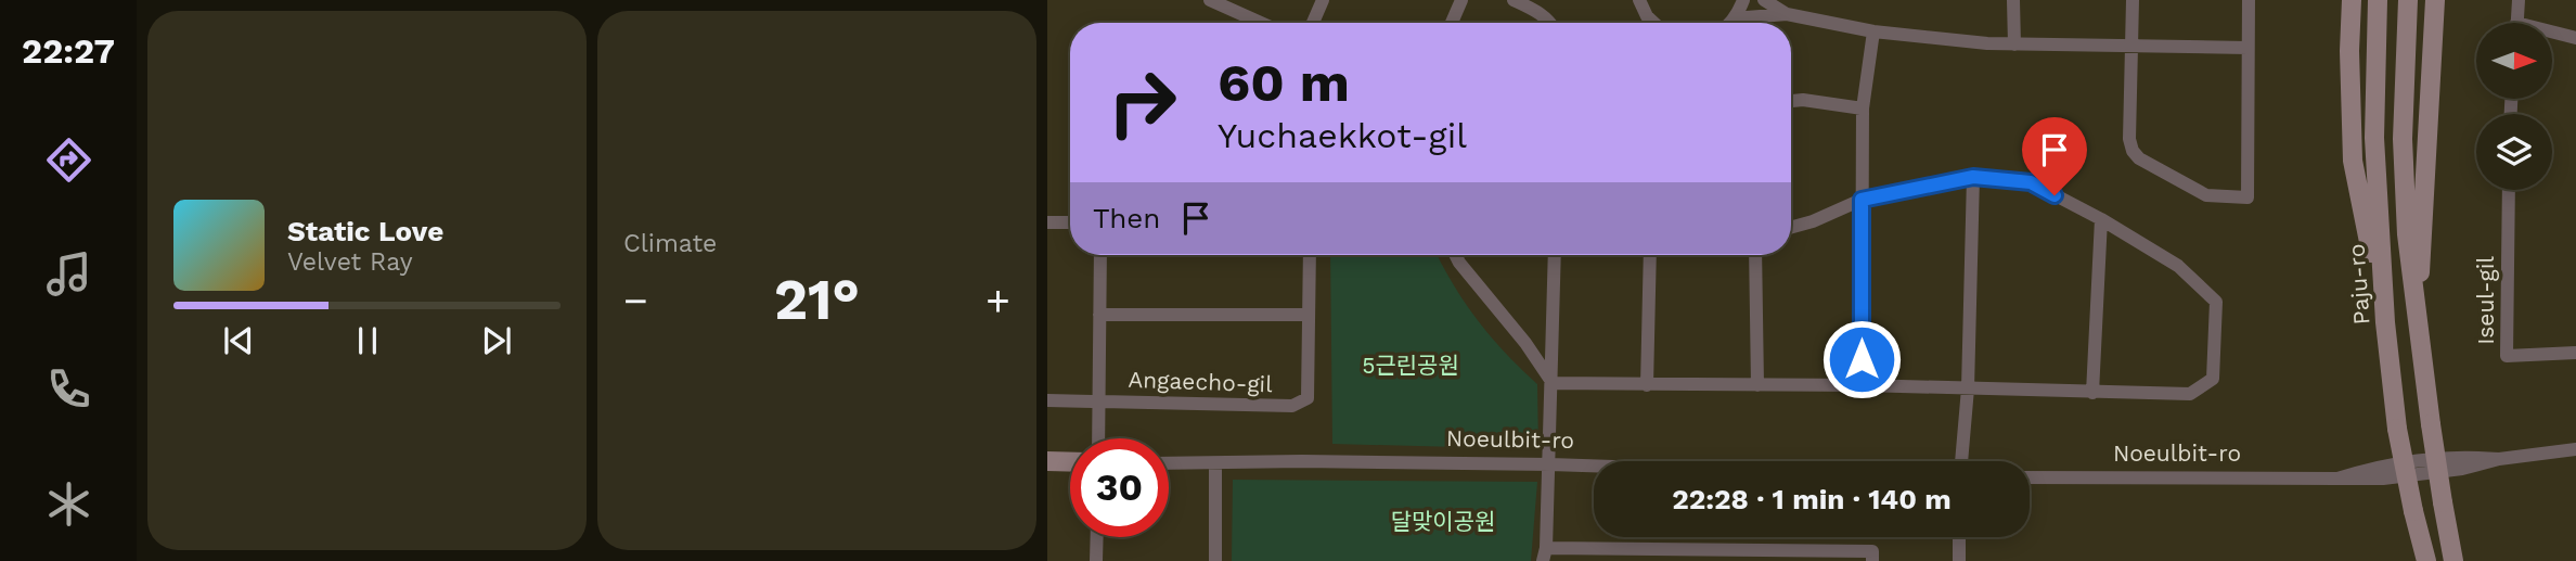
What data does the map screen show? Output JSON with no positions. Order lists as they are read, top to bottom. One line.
{"streets":{"main road":["Paju-ro"],"street":["Iseul-gil","Angaecho-gil","Noeulbit-ro"]},"parks":["5근린공원","달맞이공원"],"north":"right","page":{"tabs":"22:27","tile":"Climate","turn":["60 m","Yuchaekkot-gil"],"then":"Then","song":["Static Love","Velvet Ray"],"heat":["−","21°","+"],"limit":"30","trip":"22:28 · 1 min · 140 m"}}
